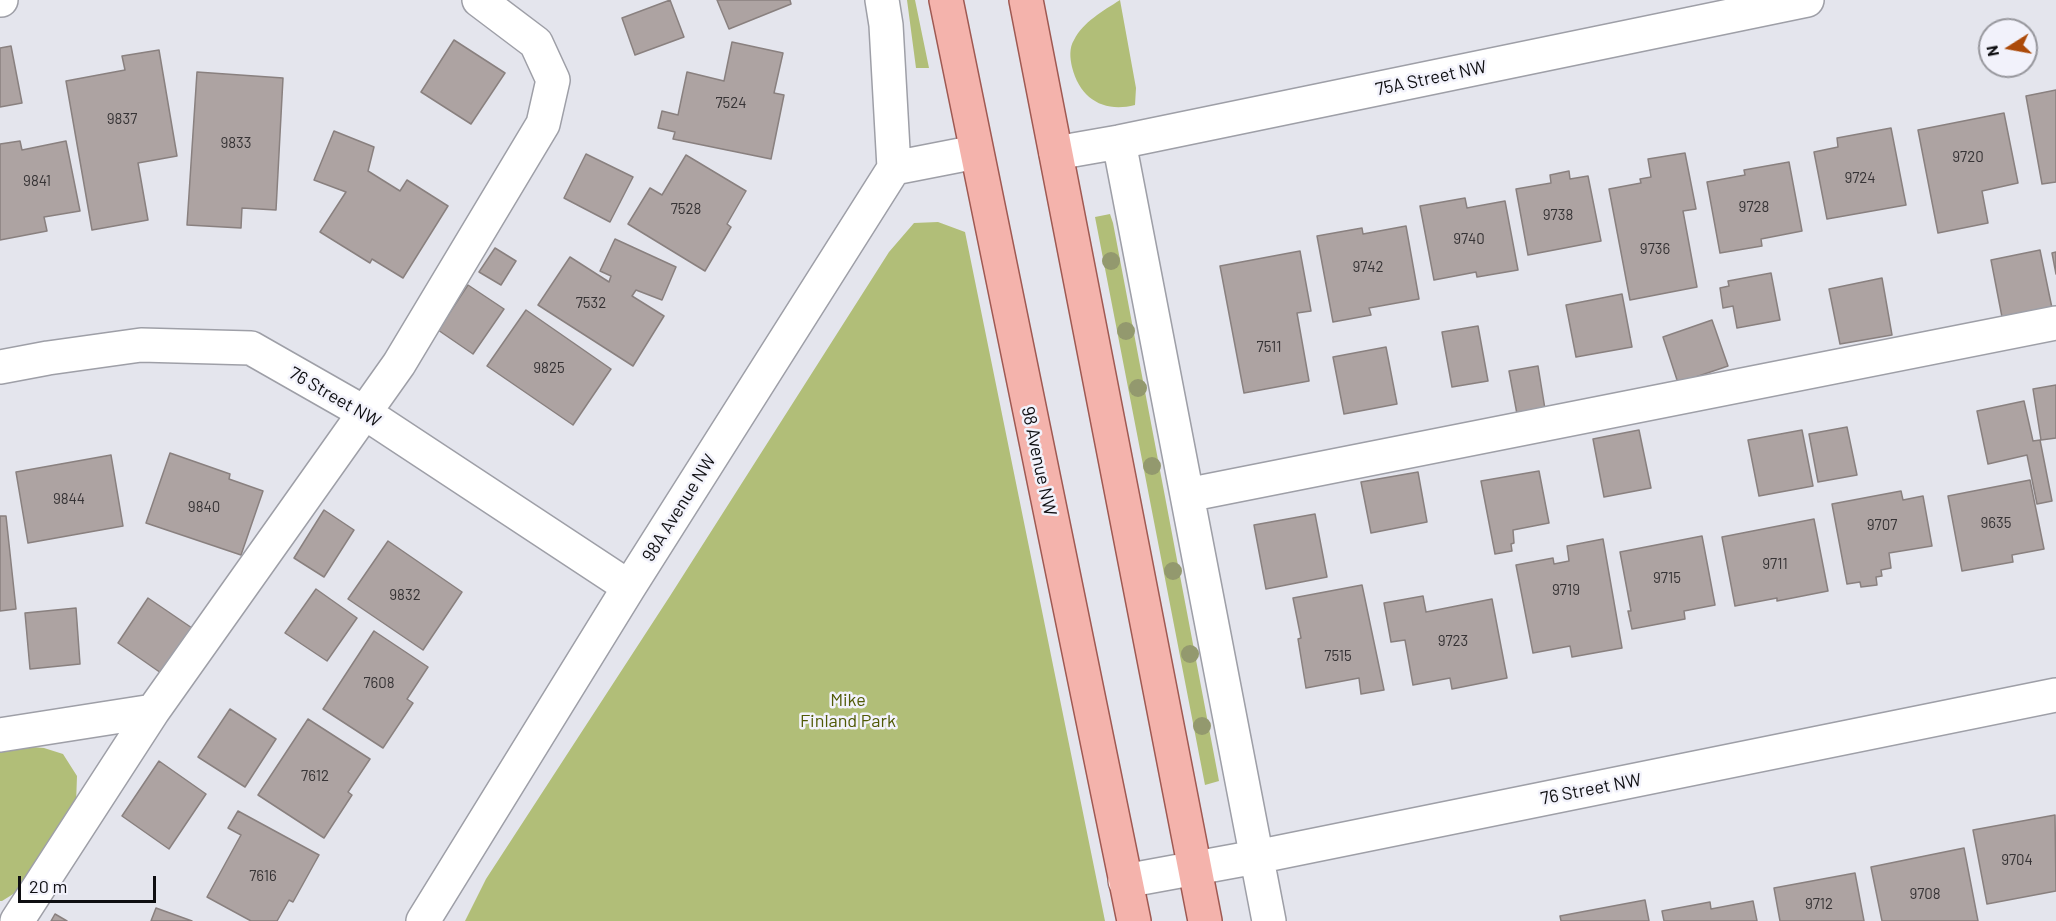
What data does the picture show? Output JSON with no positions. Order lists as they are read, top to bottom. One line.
{"streets":{"main road":["98 Avenue NW"],"street":["75A Street NW","76 Street NW","98A Avenue NW"]},"crossings":[["76 Street NW","98 Avenue NW"],["76 Street NW","98A Avenue NW"]],"parks":["Mike Finland Park"],"house_numbers":["7524","9837","9833","9720","9724","9841","9728","7528","9738","9740","9736","9742","7532","7511","9825","9844","9840","9635","9707","9711","9715","9719","9832","9723","7515","7608","7612","9704","7616","9708","9712"],"scale_bar":"20 m","north":"left"}
